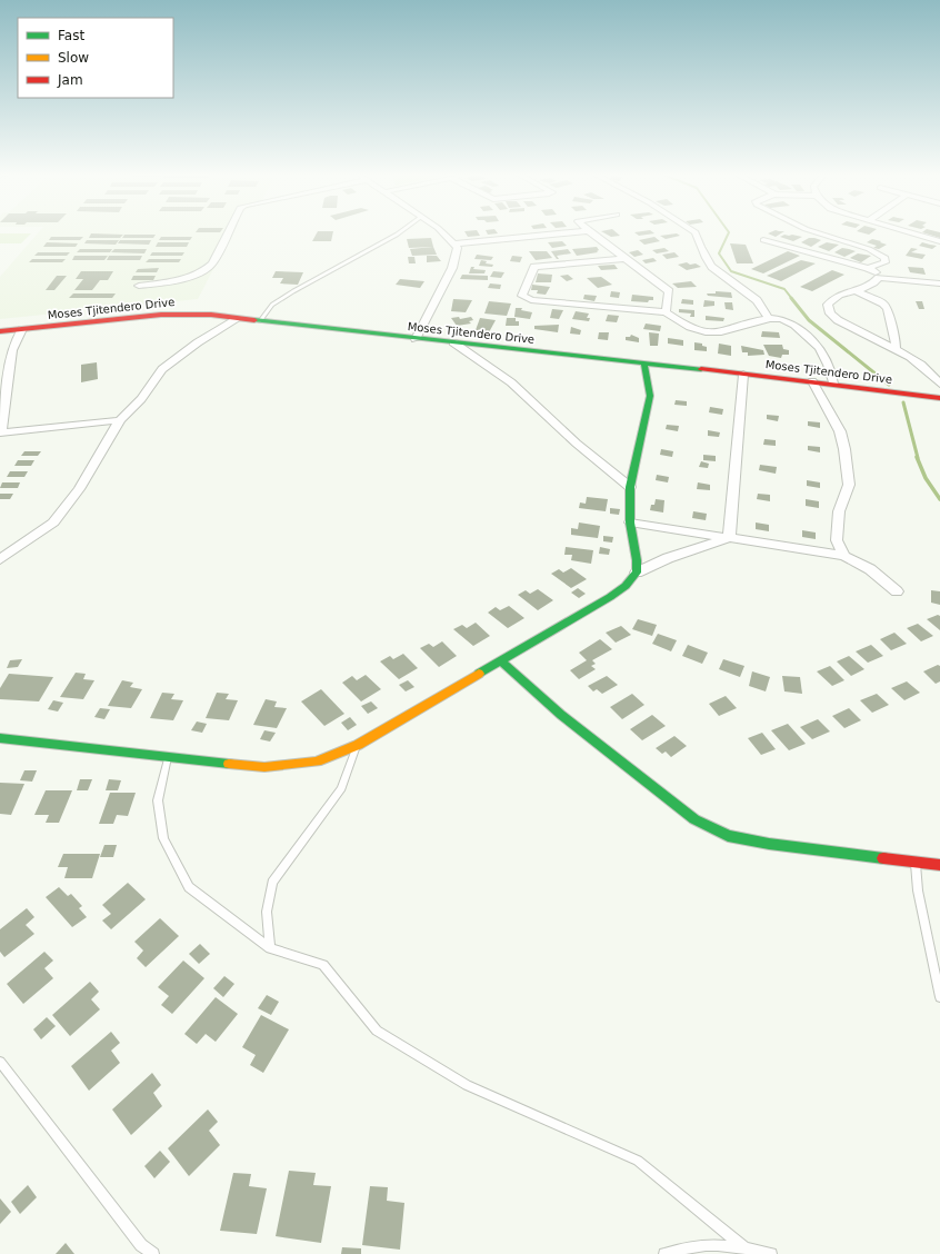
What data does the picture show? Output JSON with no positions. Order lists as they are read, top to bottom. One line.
{"streets":{"street":["Moses Tjitendero Drive"]},"legend":["Fast","Slow","Jam"]}
